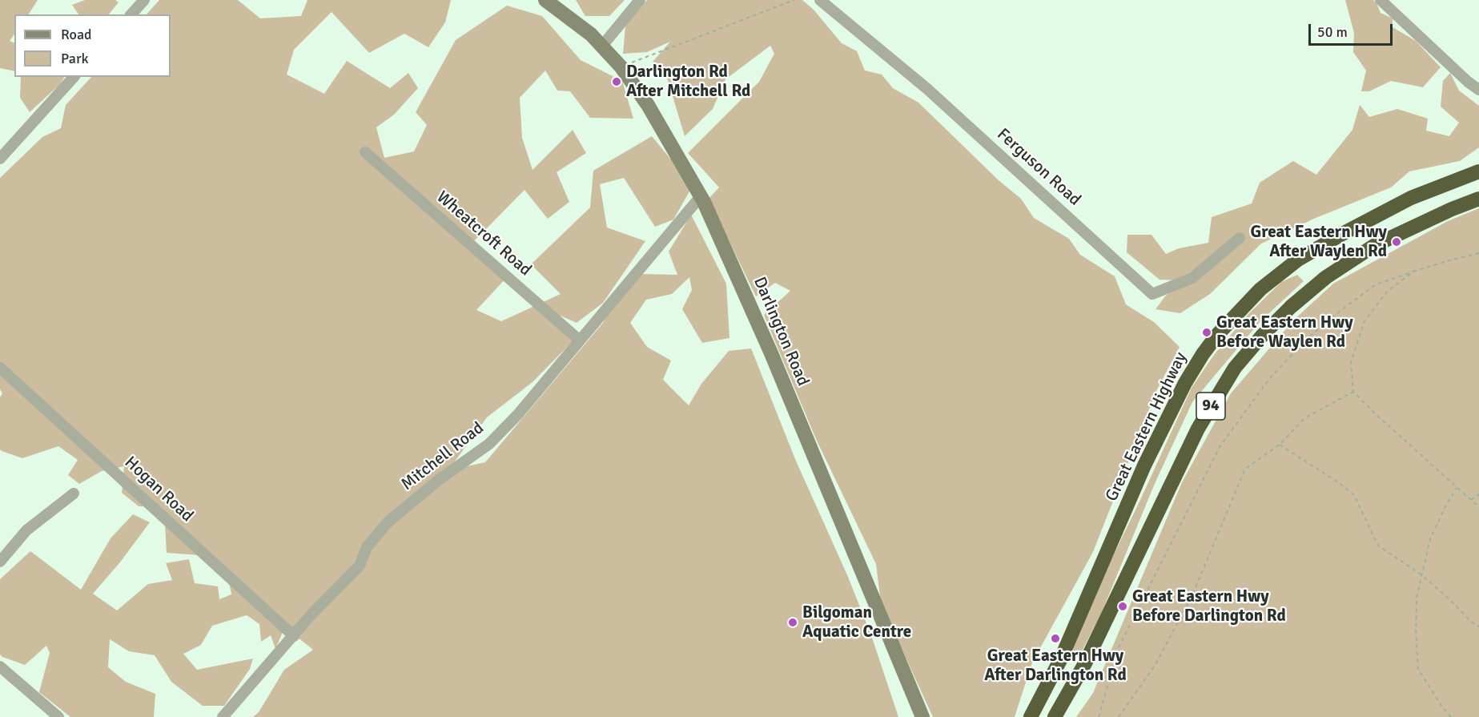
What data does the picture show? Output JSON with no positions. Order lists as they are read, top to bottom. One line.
{"streets":{"highway":["94","Great Eastern Highway"],"street":["Ferguson Road","Wheatcroft Road","Darlington Road","Mitchell Road","Hogan Road"]},"crossings":[["Wheatcroft Road","Mitchell Road"],["Darlington Road","Mitchell Road"],["Mitchell Road","Hogan Road"]],"places":["Darlington Rd After Mitchell Rd","Great Eastern Hwy After Waylen Rd","Great Eastern Hwy Before Waylen Rd","Great Eastern Hwy Before Darlington Rd","Bilgoman Aquatic Centre","Great Eastern Hwy After Darlington Rd"],"legend":["Road","Park"],"scale_bar":"50 m"}
